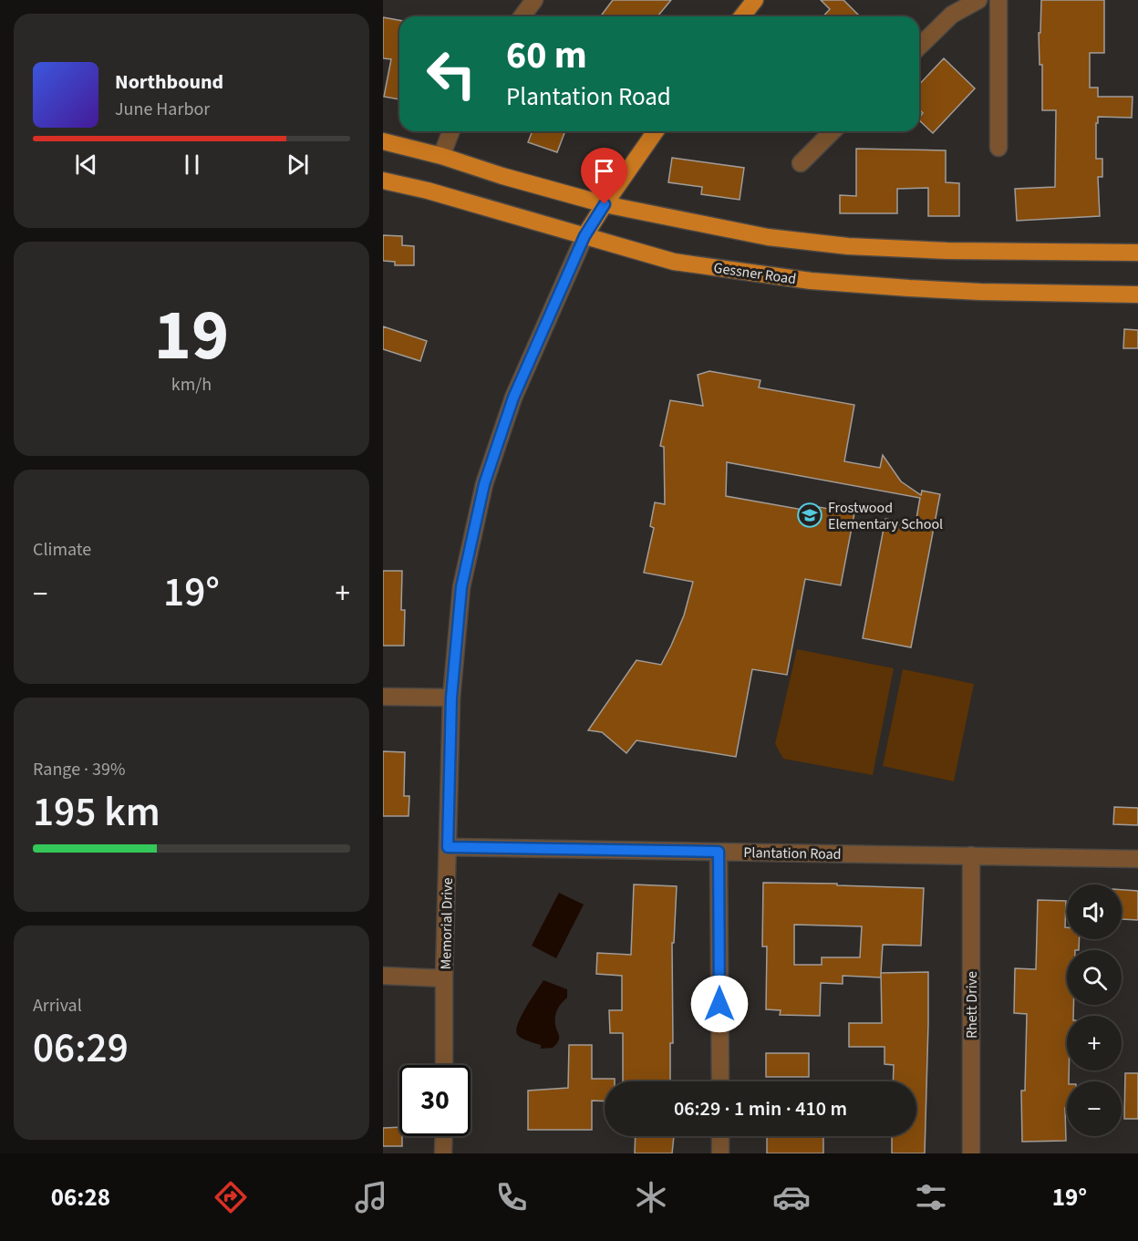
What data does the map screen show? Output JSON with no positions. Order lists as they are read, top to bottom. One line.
{"streets":{"main road":["Gessner Road","Memorial Drive"],"street":["Plantation Road","Rhett Drive"]},"crossings":[["Gessner Road","Memorial Drive"],["Plantation Road","Memorial Drive"],["Plantation Road","Rhett Drive"]],"places":{"school or university":["Frostwood Elementary School"]},"page":{"turn":["60 m","Plantation Road"],"song":["Northbound","June Harbor"],"tile":[["19","km/h"],"Climate",["Range · 39%","195 km"],["Arrival","06:29"]],"heat":["−","19°","+"],"map_buttons":["+","−"],"limit":"30","trip":"06:29 · 1 min · 410 m","tabs":["06:28","19°"]}}
